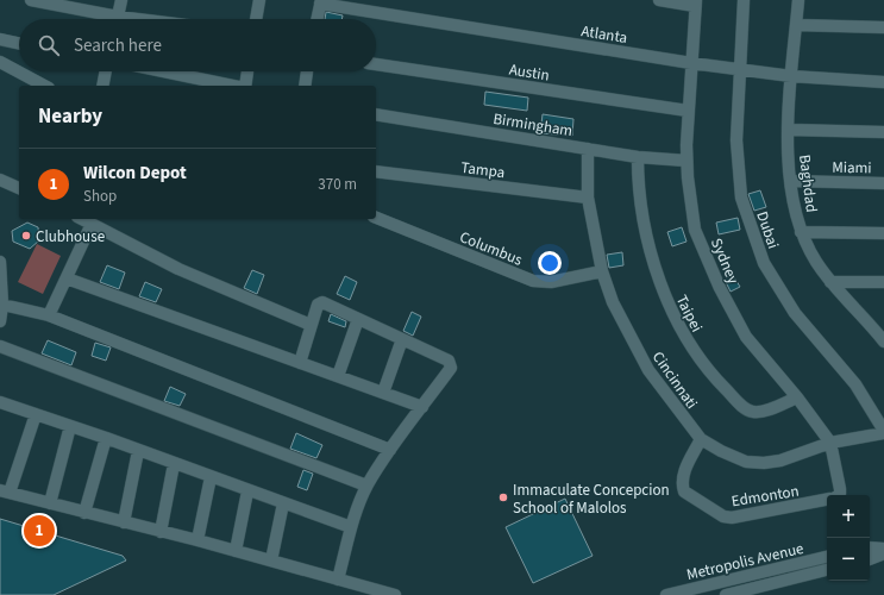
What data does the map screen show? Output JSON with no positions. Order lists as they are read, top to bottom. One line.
{"streets":{"street":["Atlanta","Austin","Birmingham","Miami","Tampa","Baghdad","Dubai","Columbus","Sydney","Taipei","Cincinnati","Edmonton","Metropolis Avenue"]},"crossings":[["Atlanta","Baghdad"],["Atlanta","Dubai"],["Atlanta","Sydney"],["Austin","Sydney"],["Birmingham","Sydney"],["Birmingham","Taipei"],["Birmingham","Cincinnati"],["Miami","Baghdad"],["Tampa","Cincinnati"],["Dubai","Cincinnati"],["Columbus","Cincinnati"],["Sydney","Taipei"],["Sydney","Cincinnati"],["Cincinnati","Edmonton"]],"places":["Clubhouse","Immaculate Concepcion School of Malolos"],"page":{"search":"Search here","heading":"Nearby","list":[{"mark":"1","name":"Wilcon Depot","note":"Shop","value":"370 m"}],"map_buttons":["+","−"],"pins":"1"}}
